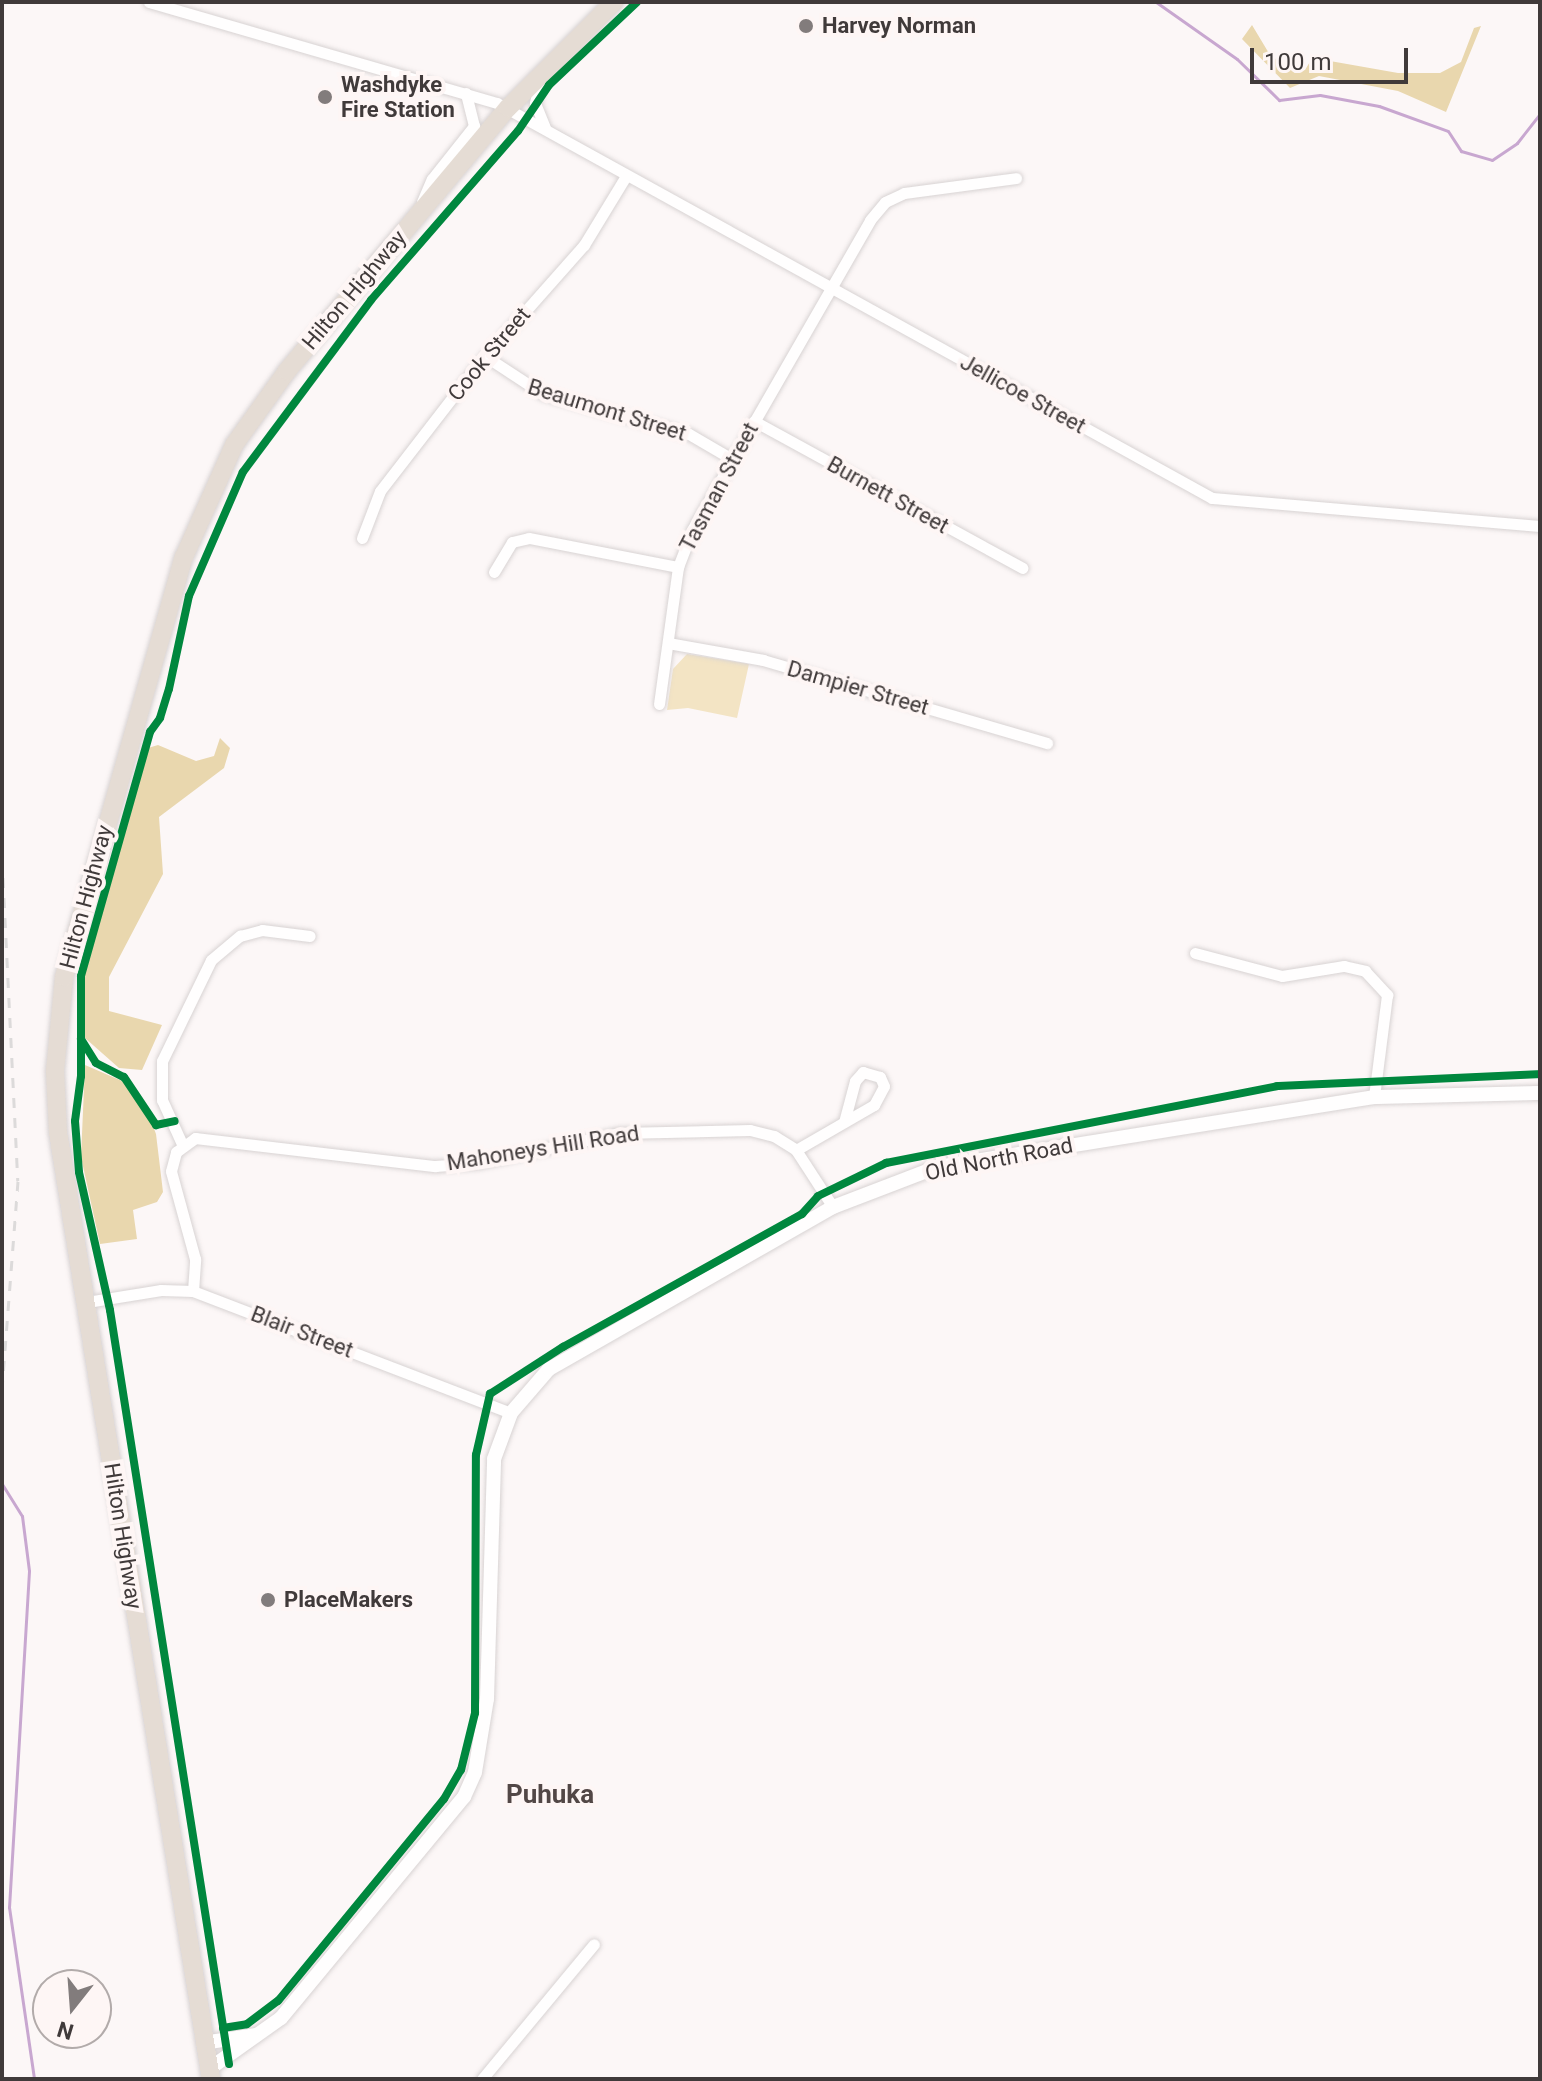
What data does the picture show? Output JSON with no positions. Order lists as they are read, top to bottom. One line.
{"streets":{"highway":["Hilton Highway"],"street":["Cook Street","Jellicoe Street","Beaumont Street","Tasman Street","Burnett Street","Dampier Street","Mahoneys Hill Road","Old North Road","Blair Street"]},"crossings":[["Hilton Highway","Jellicoe Street"],["Hilton Highway","Old North Road"],["Hilton Highway","Blair Street"],["Cook Street","Jellicoe Street"],["Cook Street","Beaumont Street"],["Jellicoe Street","Tasman Street"],["Beaumont Street","Tasman Street"],["Tasman Street","Burnett Street"],["Tasman Street","Dampier Street"],["Old North Road","Blair Street"]],"districts":["Puhuka"],"places":["Harvey Norman","Washdyke Fire Station","PlaceMakers"],"scale_bar":"100 m","north":"bottom"}
